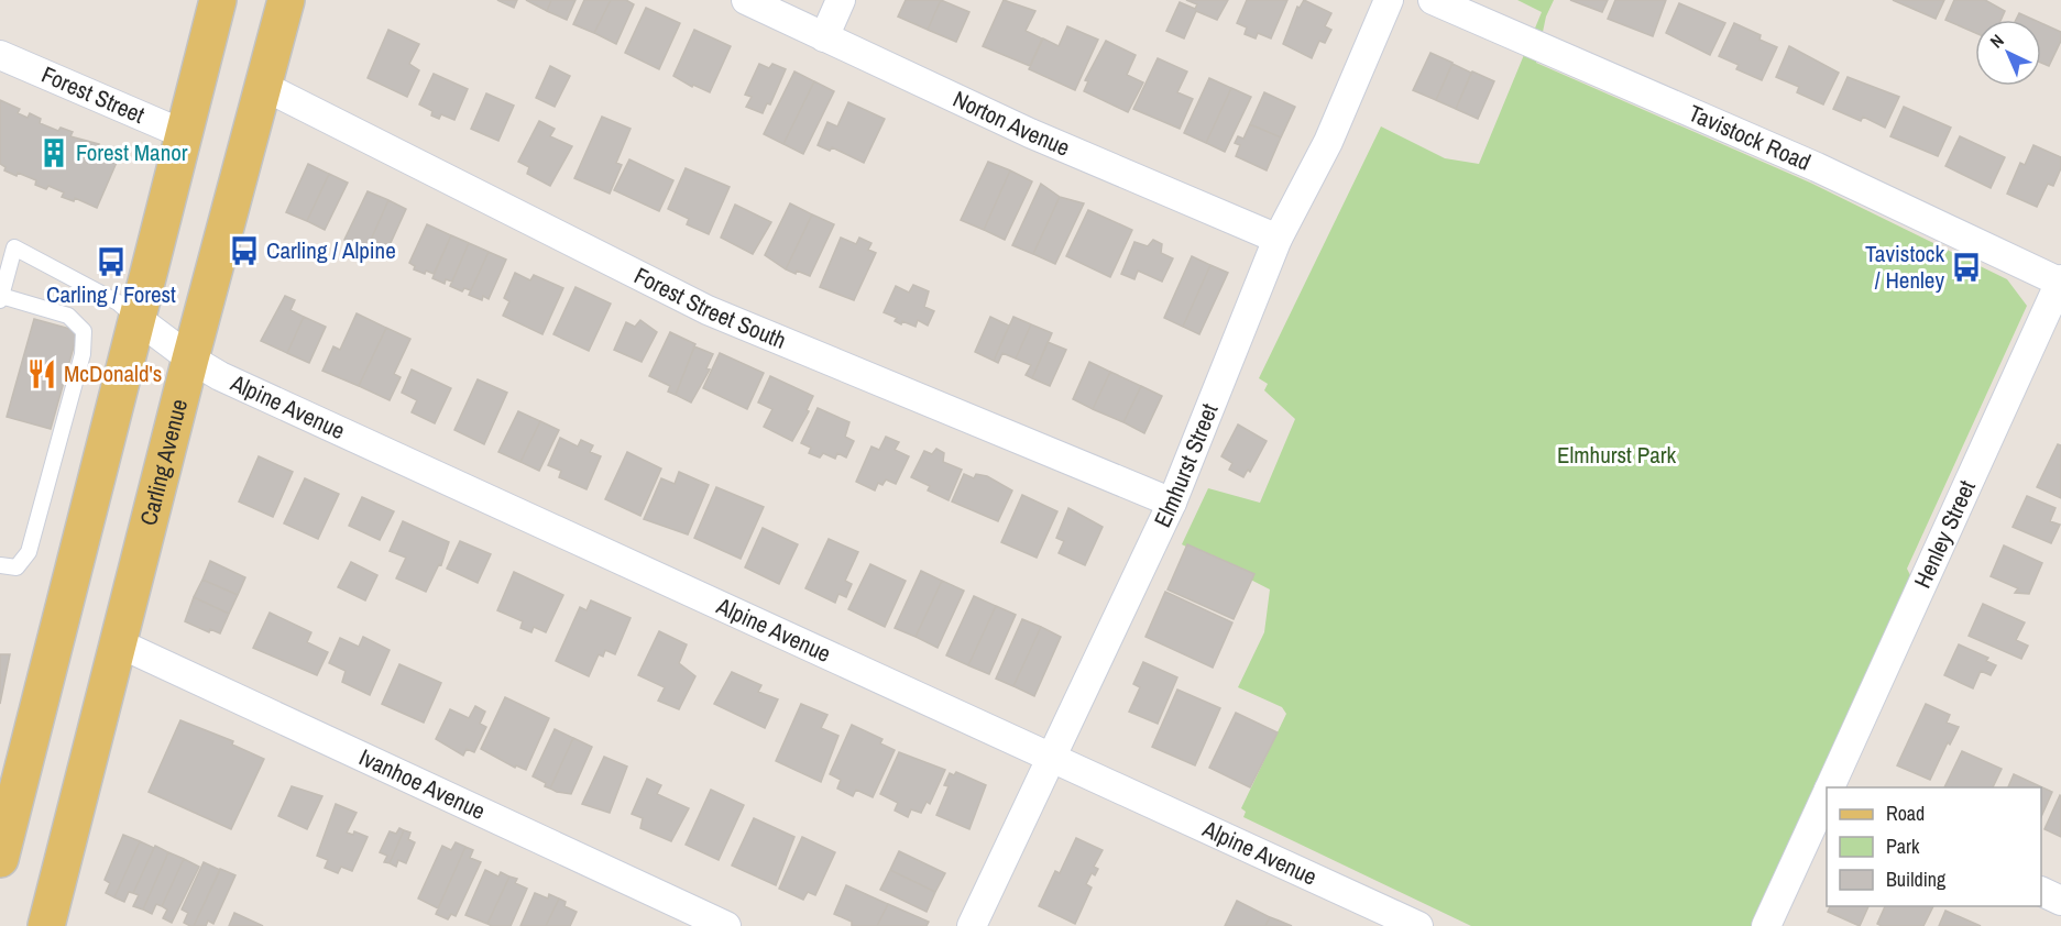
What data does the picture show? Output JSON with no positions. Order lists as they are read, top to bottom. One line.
{"streets":{"main road":["Carling Avenue"],"street":["Forest Street","Norton Avenue","Tavistock Road","Forest Street South","Alpine Avenue","Elmhurst Street","Henley Street","Ivanhoe Avenue"]},"crossings":[["Norton Avenue","Elmhurst Street"],["Tavistock Road","Henley Street"],["Forest Street South","Carling Avenue"],["Forest Street South","Elmhurst Street"],["Alpine Avenue","Carling Avenue"],["Alpine Avenue","Elmhurst Street"],["Carling Avenue","Ivanhoe Avenue"]],"parks":["Elmhurst Park"],"places":{"building":["Forest Manor"],"bus stop":["Carling / Alpine","Carling / Forest","Tavistock / Henley"],"restaurant":["McDonald's"]},"legend":["Road","Park","Building"],"north":"top left"}
